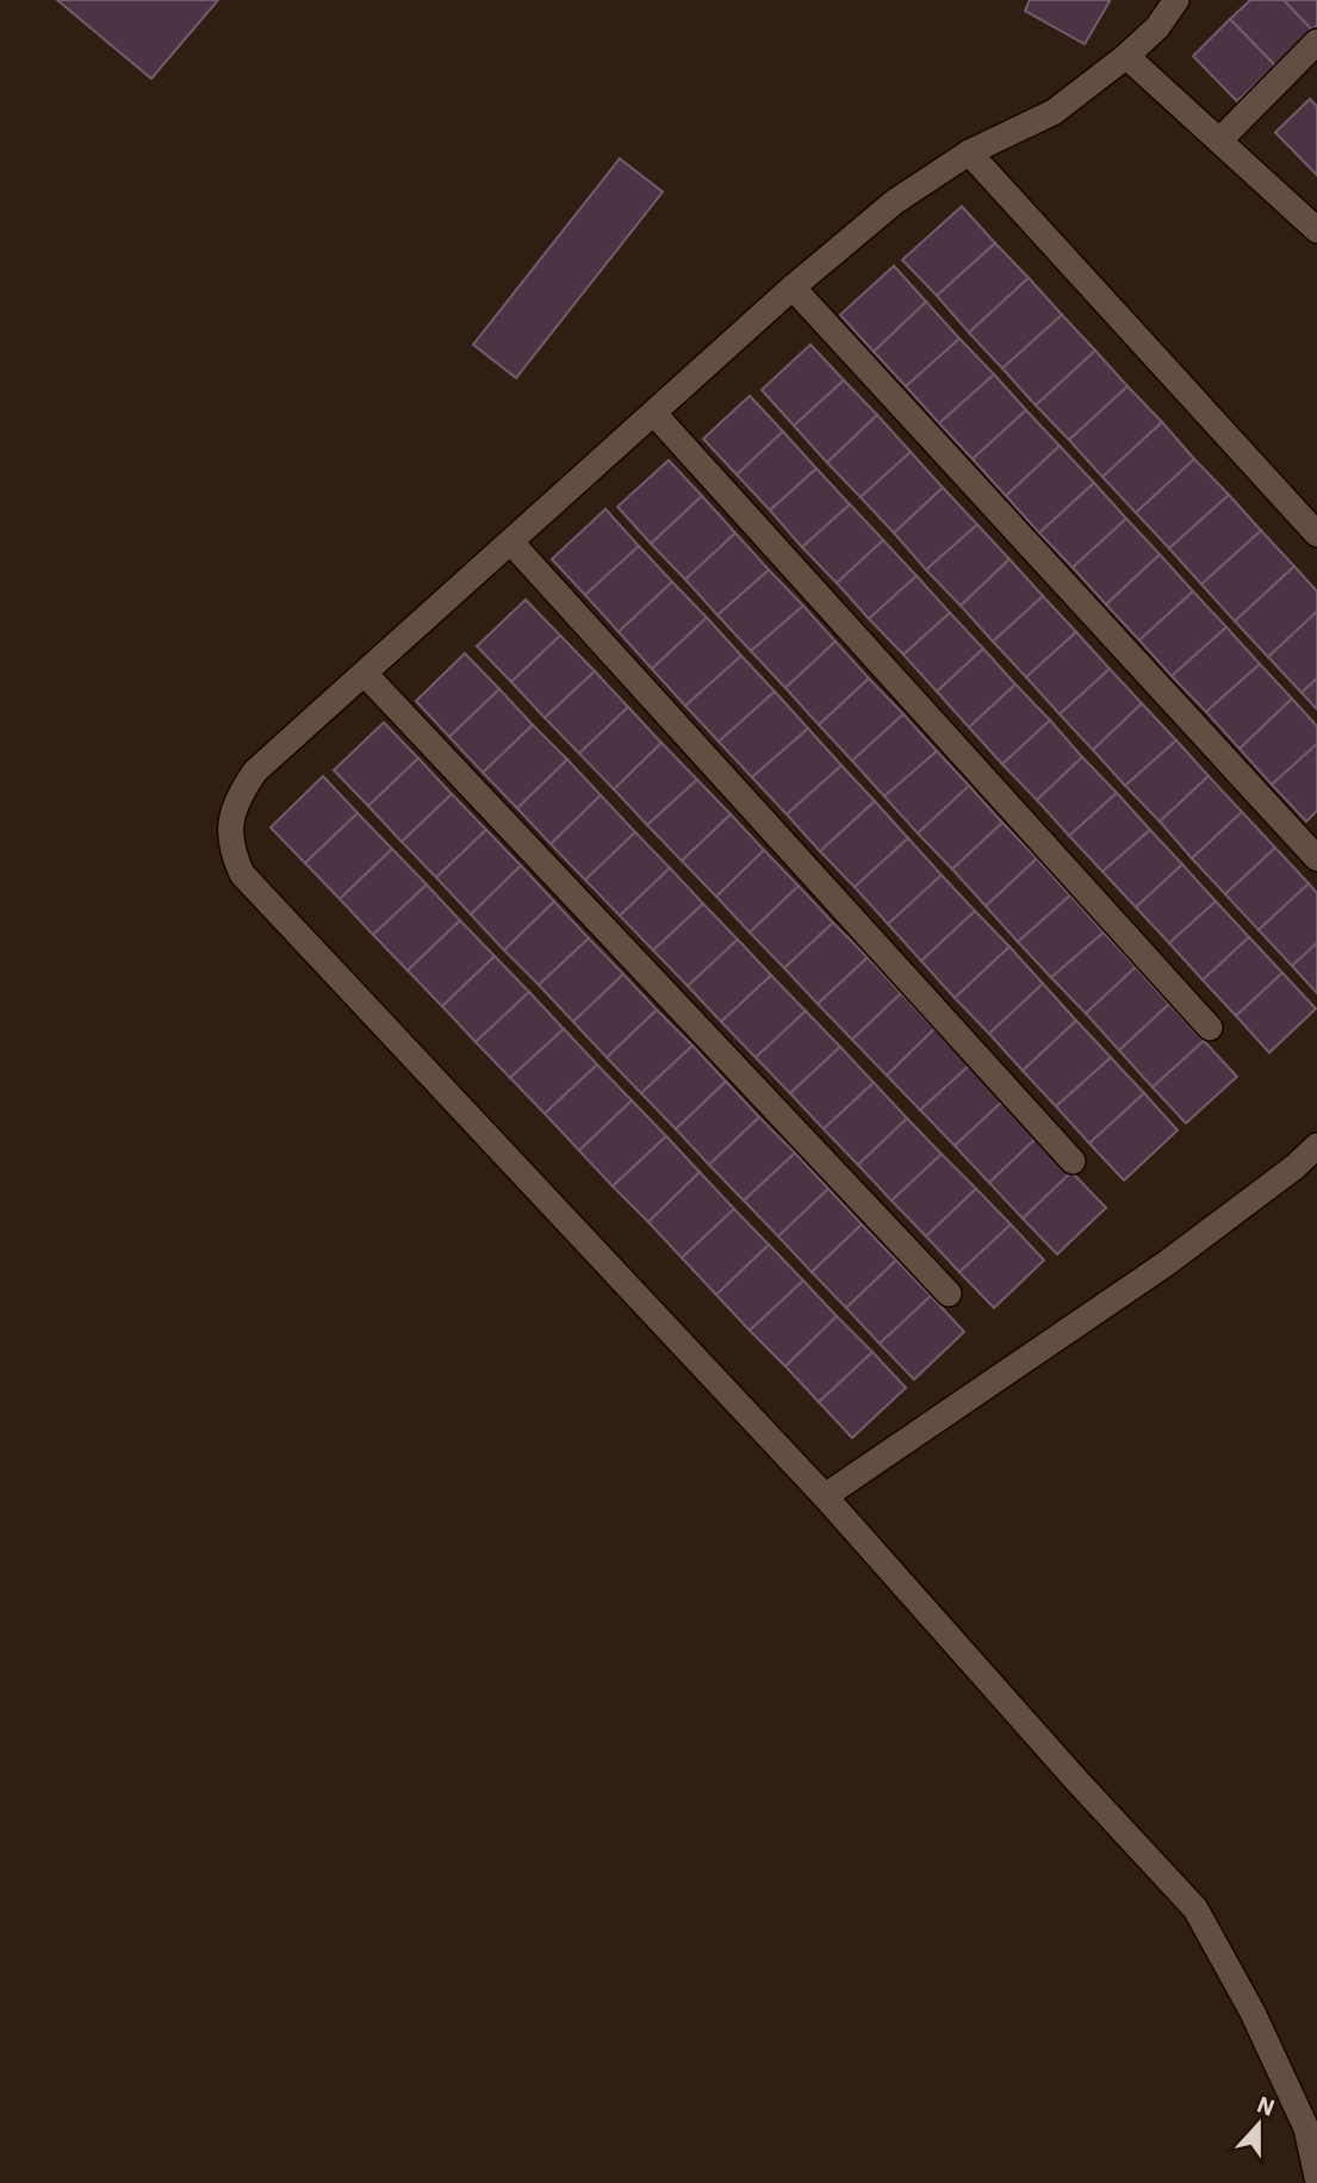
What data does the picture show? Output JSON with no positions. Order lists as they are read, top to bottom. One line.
{"north":"top"}
